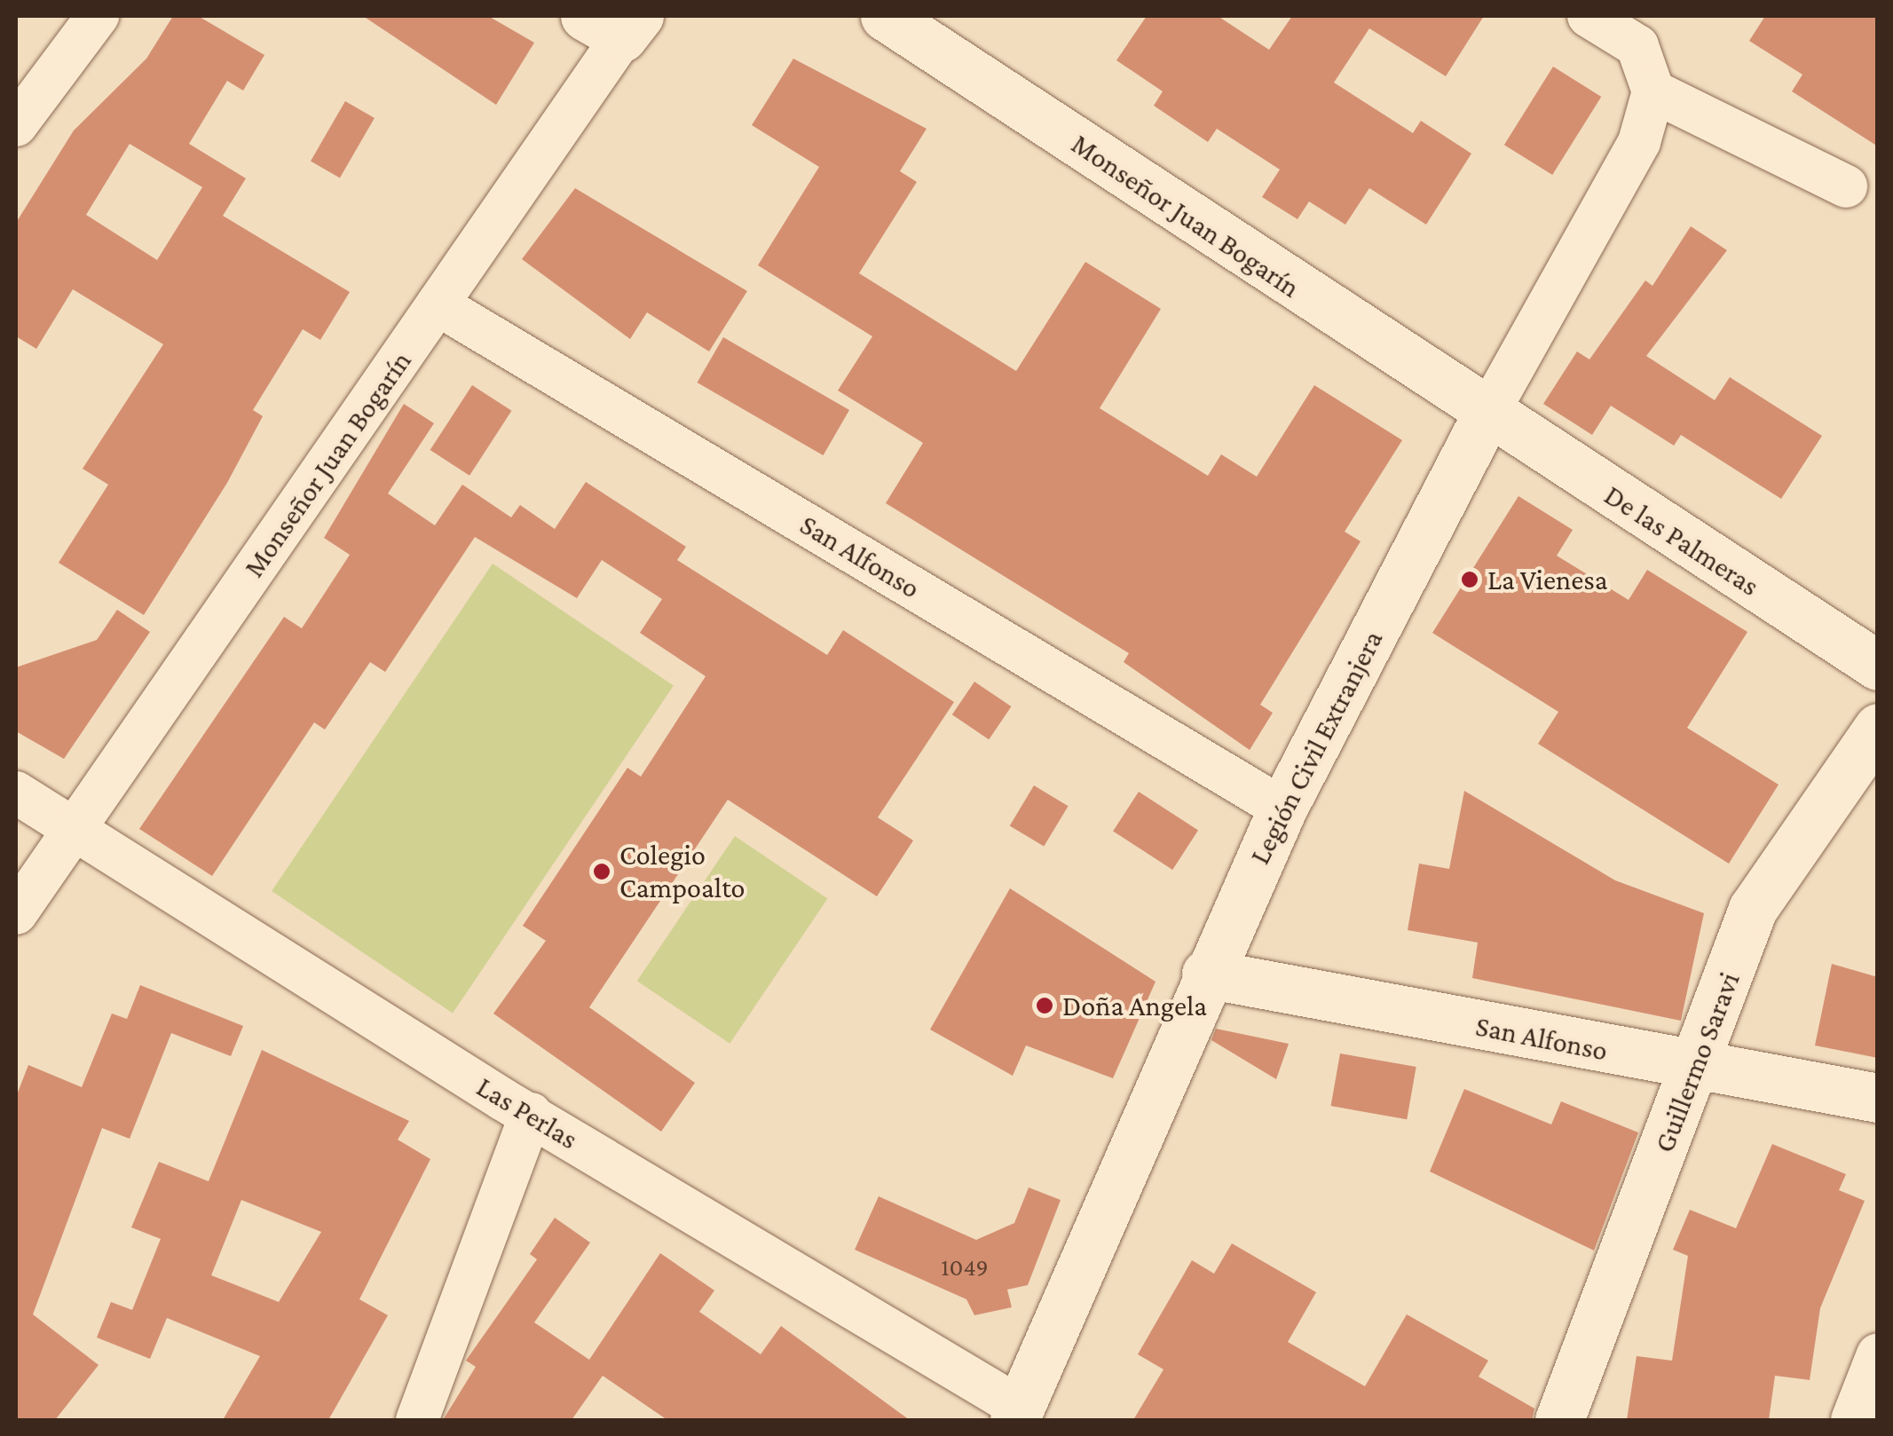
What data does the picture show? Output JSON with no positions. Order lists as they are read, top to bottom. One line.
{"streets":{"street":["Monseñor Juan Bogarín","De las Palmeras","San Alfonso","Legión Civil Extranjera","Guillermo Saravi","Las Perlas"]},"crossings":[["Monseñor Juan Bogarín","De las Palmeras"],["Monseñor Juan Bogarín","San Alfonso"],["Monseñor Juan Bogarín","Legión Civil Extranjera"],["Monseñor Juan Bogarín","Las Perlas"],["De las Palmeras","Legión Civil Extranjera"],["San Alfonso","Legión Civil Extranjera"],["San Alfonso","Guillermo Saravi"],["Legión Civil Extranjera","Las Perlas"]],"places":["La Vienesa","Colegio Campoalto","Doña Angela"],"house_numbers":["1049"]}
